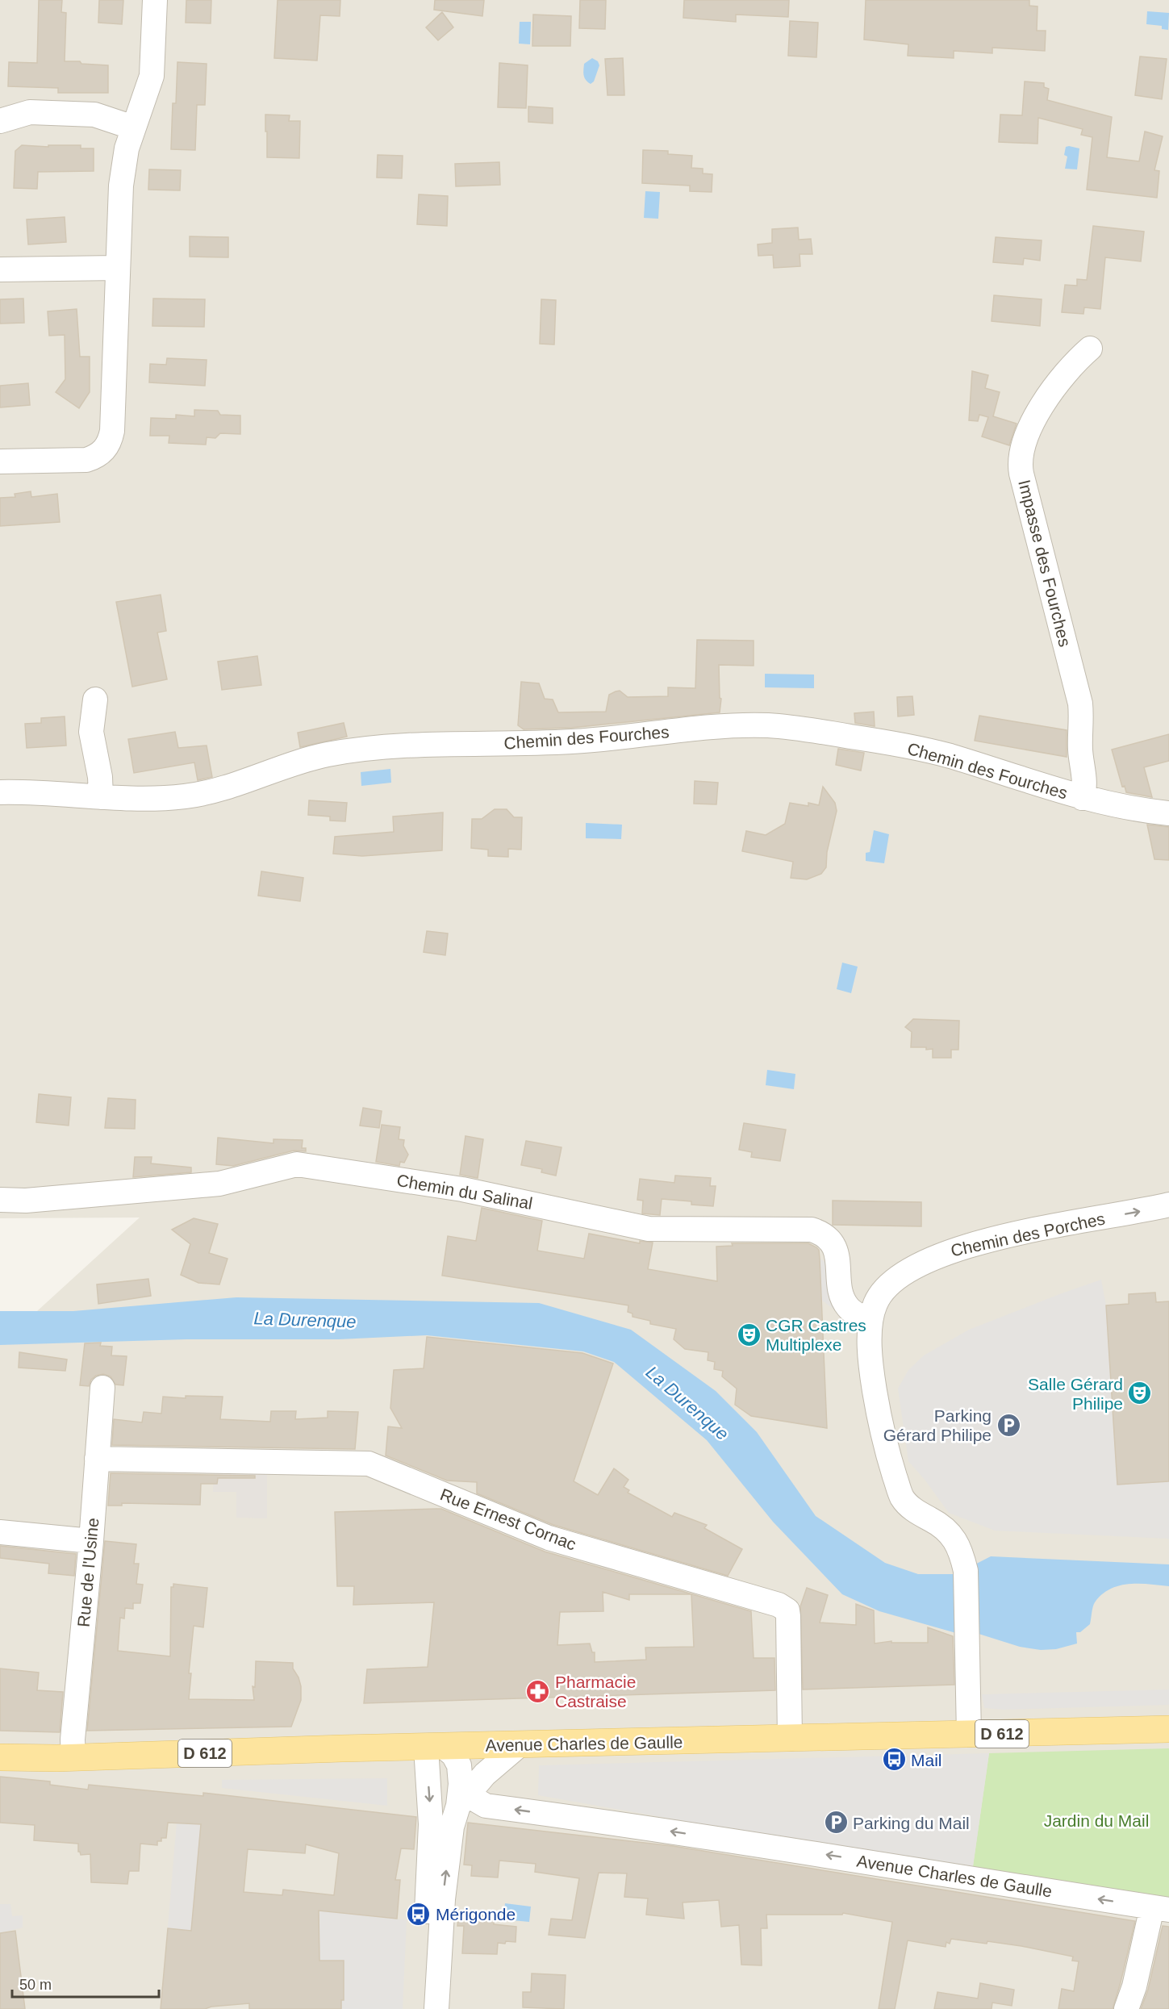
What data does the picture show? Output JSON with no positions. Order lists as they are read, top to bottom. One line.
{"streets":{"main road":["D 612","Avenue Charles de Gaulle"],"street":["Impasse des Fourches","Chemin des Fourches","Chemin du Salinal","Chemin des Porches","Rue Ernest Cornac","Rue de l'Usine"]},"crossings":[["Impasse des Fourches","Chemin des Fourches"],["Chemin du Salinal","Chemin des Porches"],["Chemin des Porches","Avenue Charles de Gaulle"],["Rue Ernest Cornac","Rue de l'Usine"],["Rue Ernest Cornac","Avenue Charles de Gaulle"],["Rue de l'Usine","Avenue Charles de Gaulle"]],"one_way":["Chemin des Porches"],"water":["La Durenque"],"parks":["Jardin du Mail"],"places":{"theatre":["CGR Castres Multiplexe","Salle Gérard Philipe"],"parking":["Parking Gérard Philipe","Parking du Mail"],"pharmacy":["Pharmacie Castraise"],"bus stop":["Mail","Mérigonde"]},"scale_bar":"50 m"}
